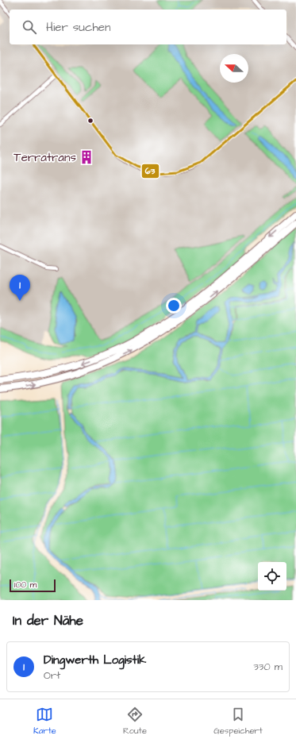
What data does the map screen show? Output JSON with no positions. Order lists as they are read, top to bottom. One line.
{"places":{"building":["Terratrans"]},"lines":["transit line 63"],"scale_bar":"100 m","north":"left","page":{"search":"Hier suchen","pins":"1","scale":"100 m","heading":"In der Nähe","list":[{"mark":"1","name":"Dingwerth Logistik","note":"Ort","value":"330 m"}],"nav":["Karte","Route","Gespeichert"]}}
